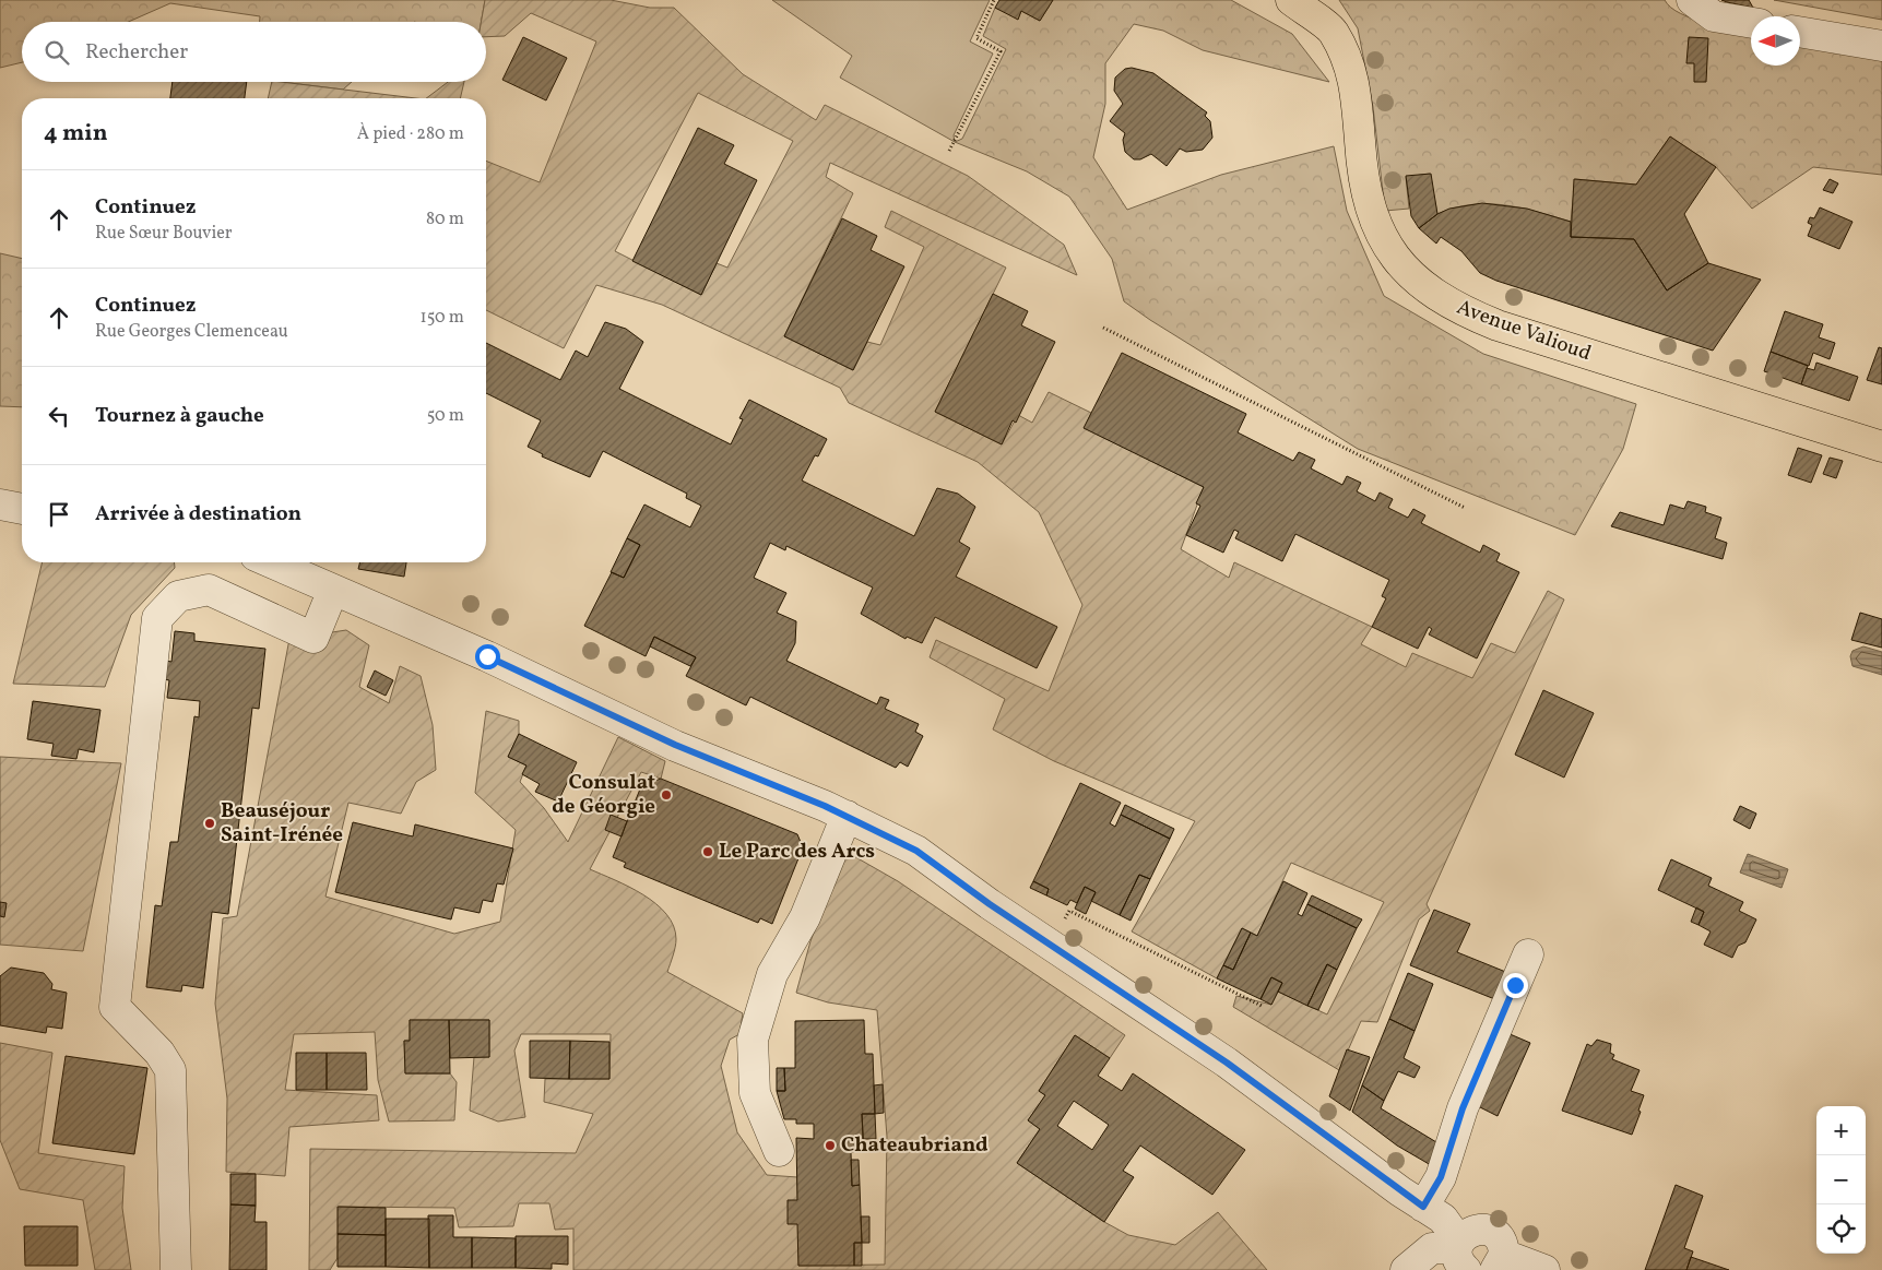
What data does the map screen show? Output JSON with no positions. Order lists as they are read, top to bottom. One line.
{"streets":{"main road":["Avenue Valioud"]},"places":["Consulat de Géorgie","Beauséjour Saint-Irénée","Le Parc des Arcs","Chateaubriand"],"north":"left","page":{"search":"Rechercher","heading":["4 min","À pied · 280 m"],"list":[["Continuez","Rue Sœur Bouvier","80 m"],["Continuez","Rue Georges Clemenceau","150 m"],["Tournez à gauche","50 m"],"Arrivée à destination"],"map_buttons":["+","−"]}}
